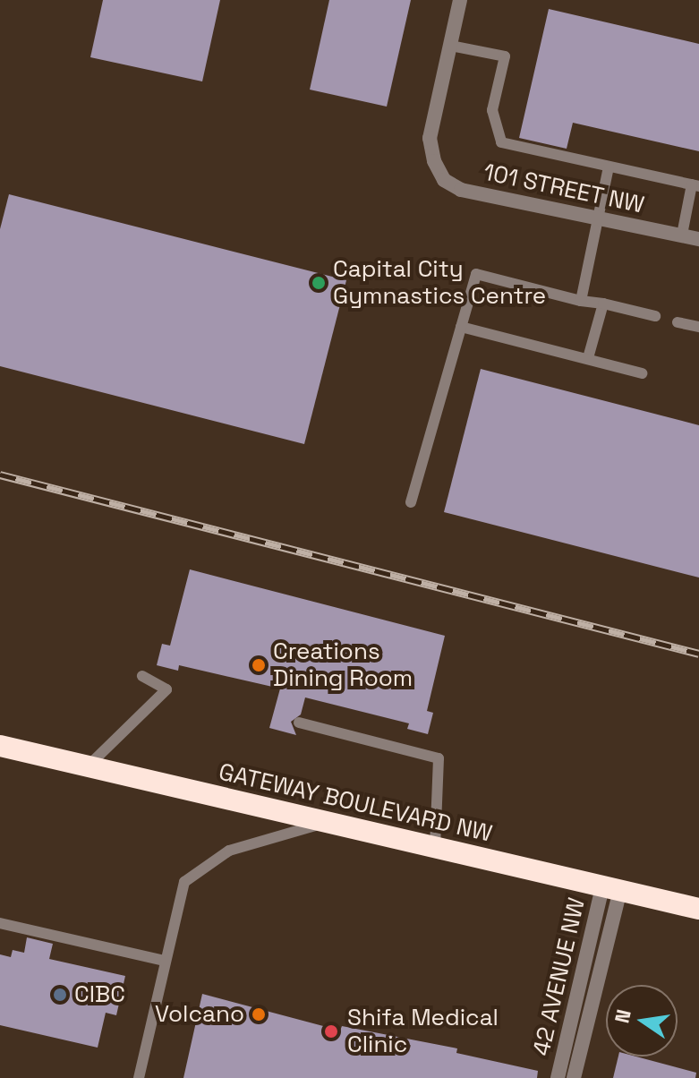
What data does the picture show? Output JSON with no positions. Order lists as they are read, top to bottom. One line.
{"streets":{"highway":["GATEWAY BOULEVARD NW"],"street":["101 STREET NW","42 AVENUE NW"]},"crossings":[["GATEWAY BOULEVARD NW","42 AVENUE NW"]],"places":["Capital City Gymnastics Centre","Creations Dining Room","CIBC","Volcano","Shifa Medical Clinic"],"north":"left"}
